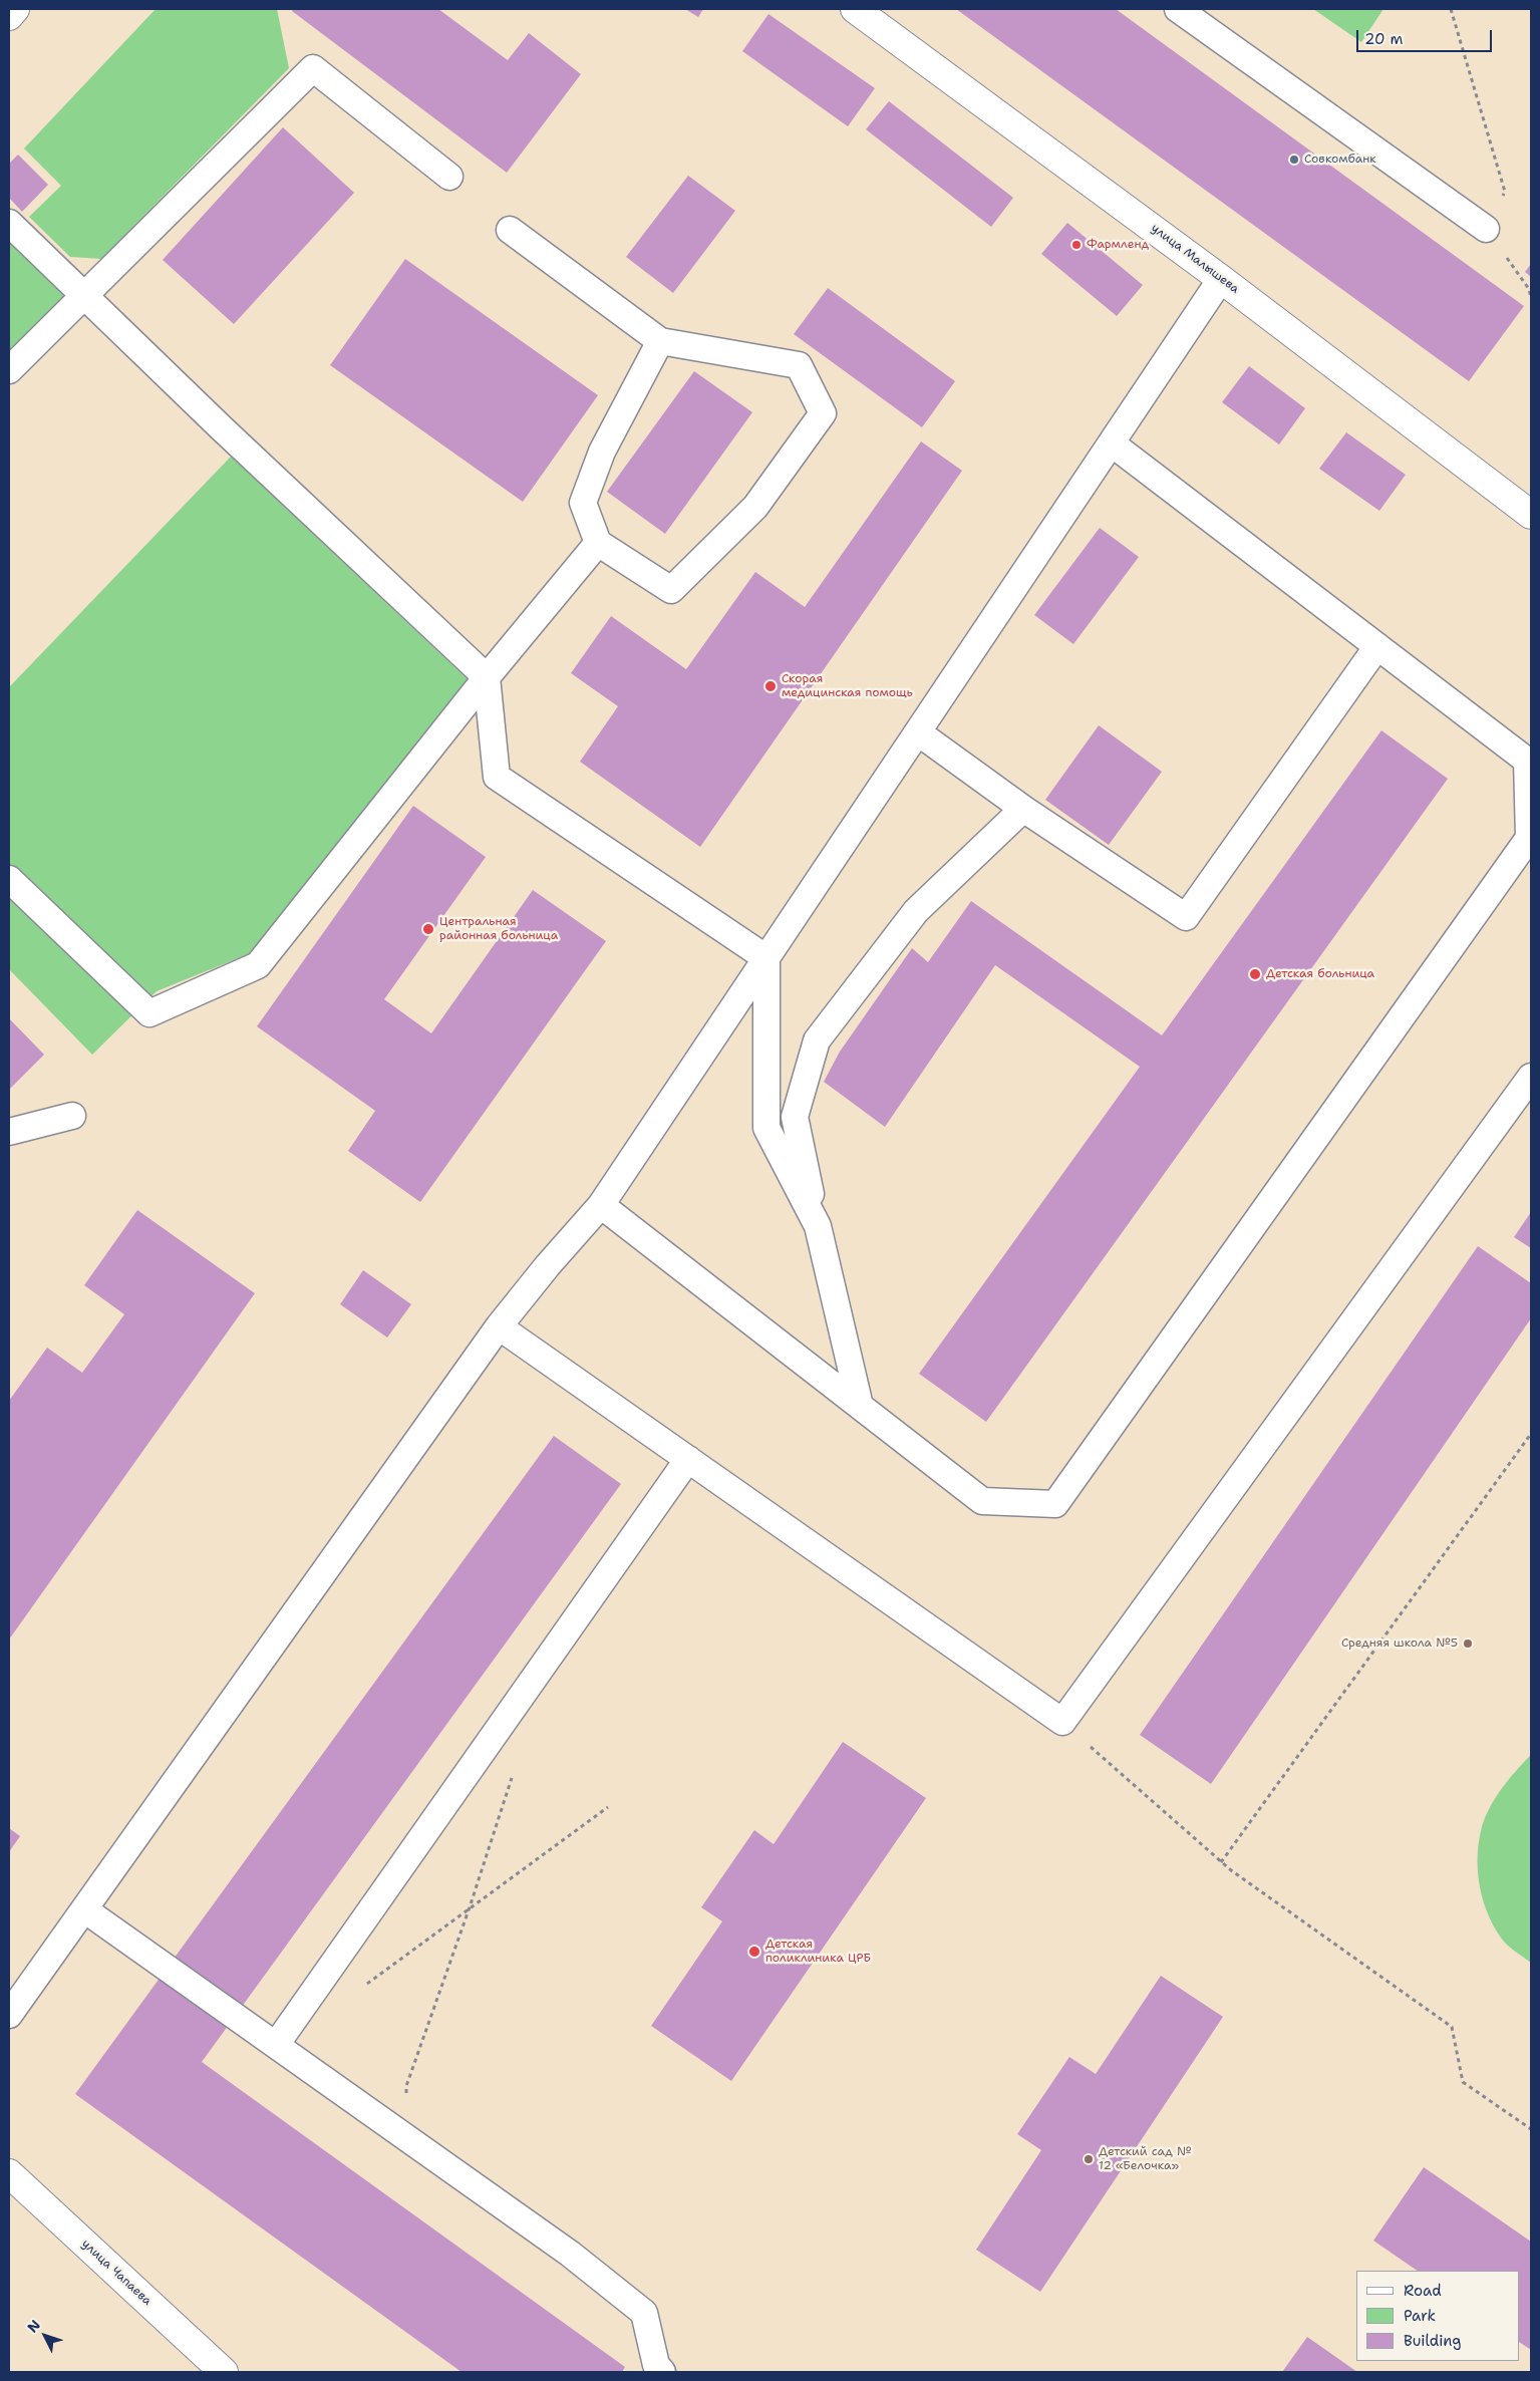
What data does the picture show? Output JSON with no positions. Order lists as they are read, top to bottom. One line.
{"streets":{"street":["улица Малышева","улица Чапаева"]},"places":["Совкомбанк","Фармленд","Скорая медицинская помощь","Центральная районная больница","Детская больница","Средняя школа №5","Детская поликлиника ЦРБ","Детский сад № 12 «Белочка»"],"legend":["Road","Park","Building"],"scale_bar":"20 m","north":"top left"}
